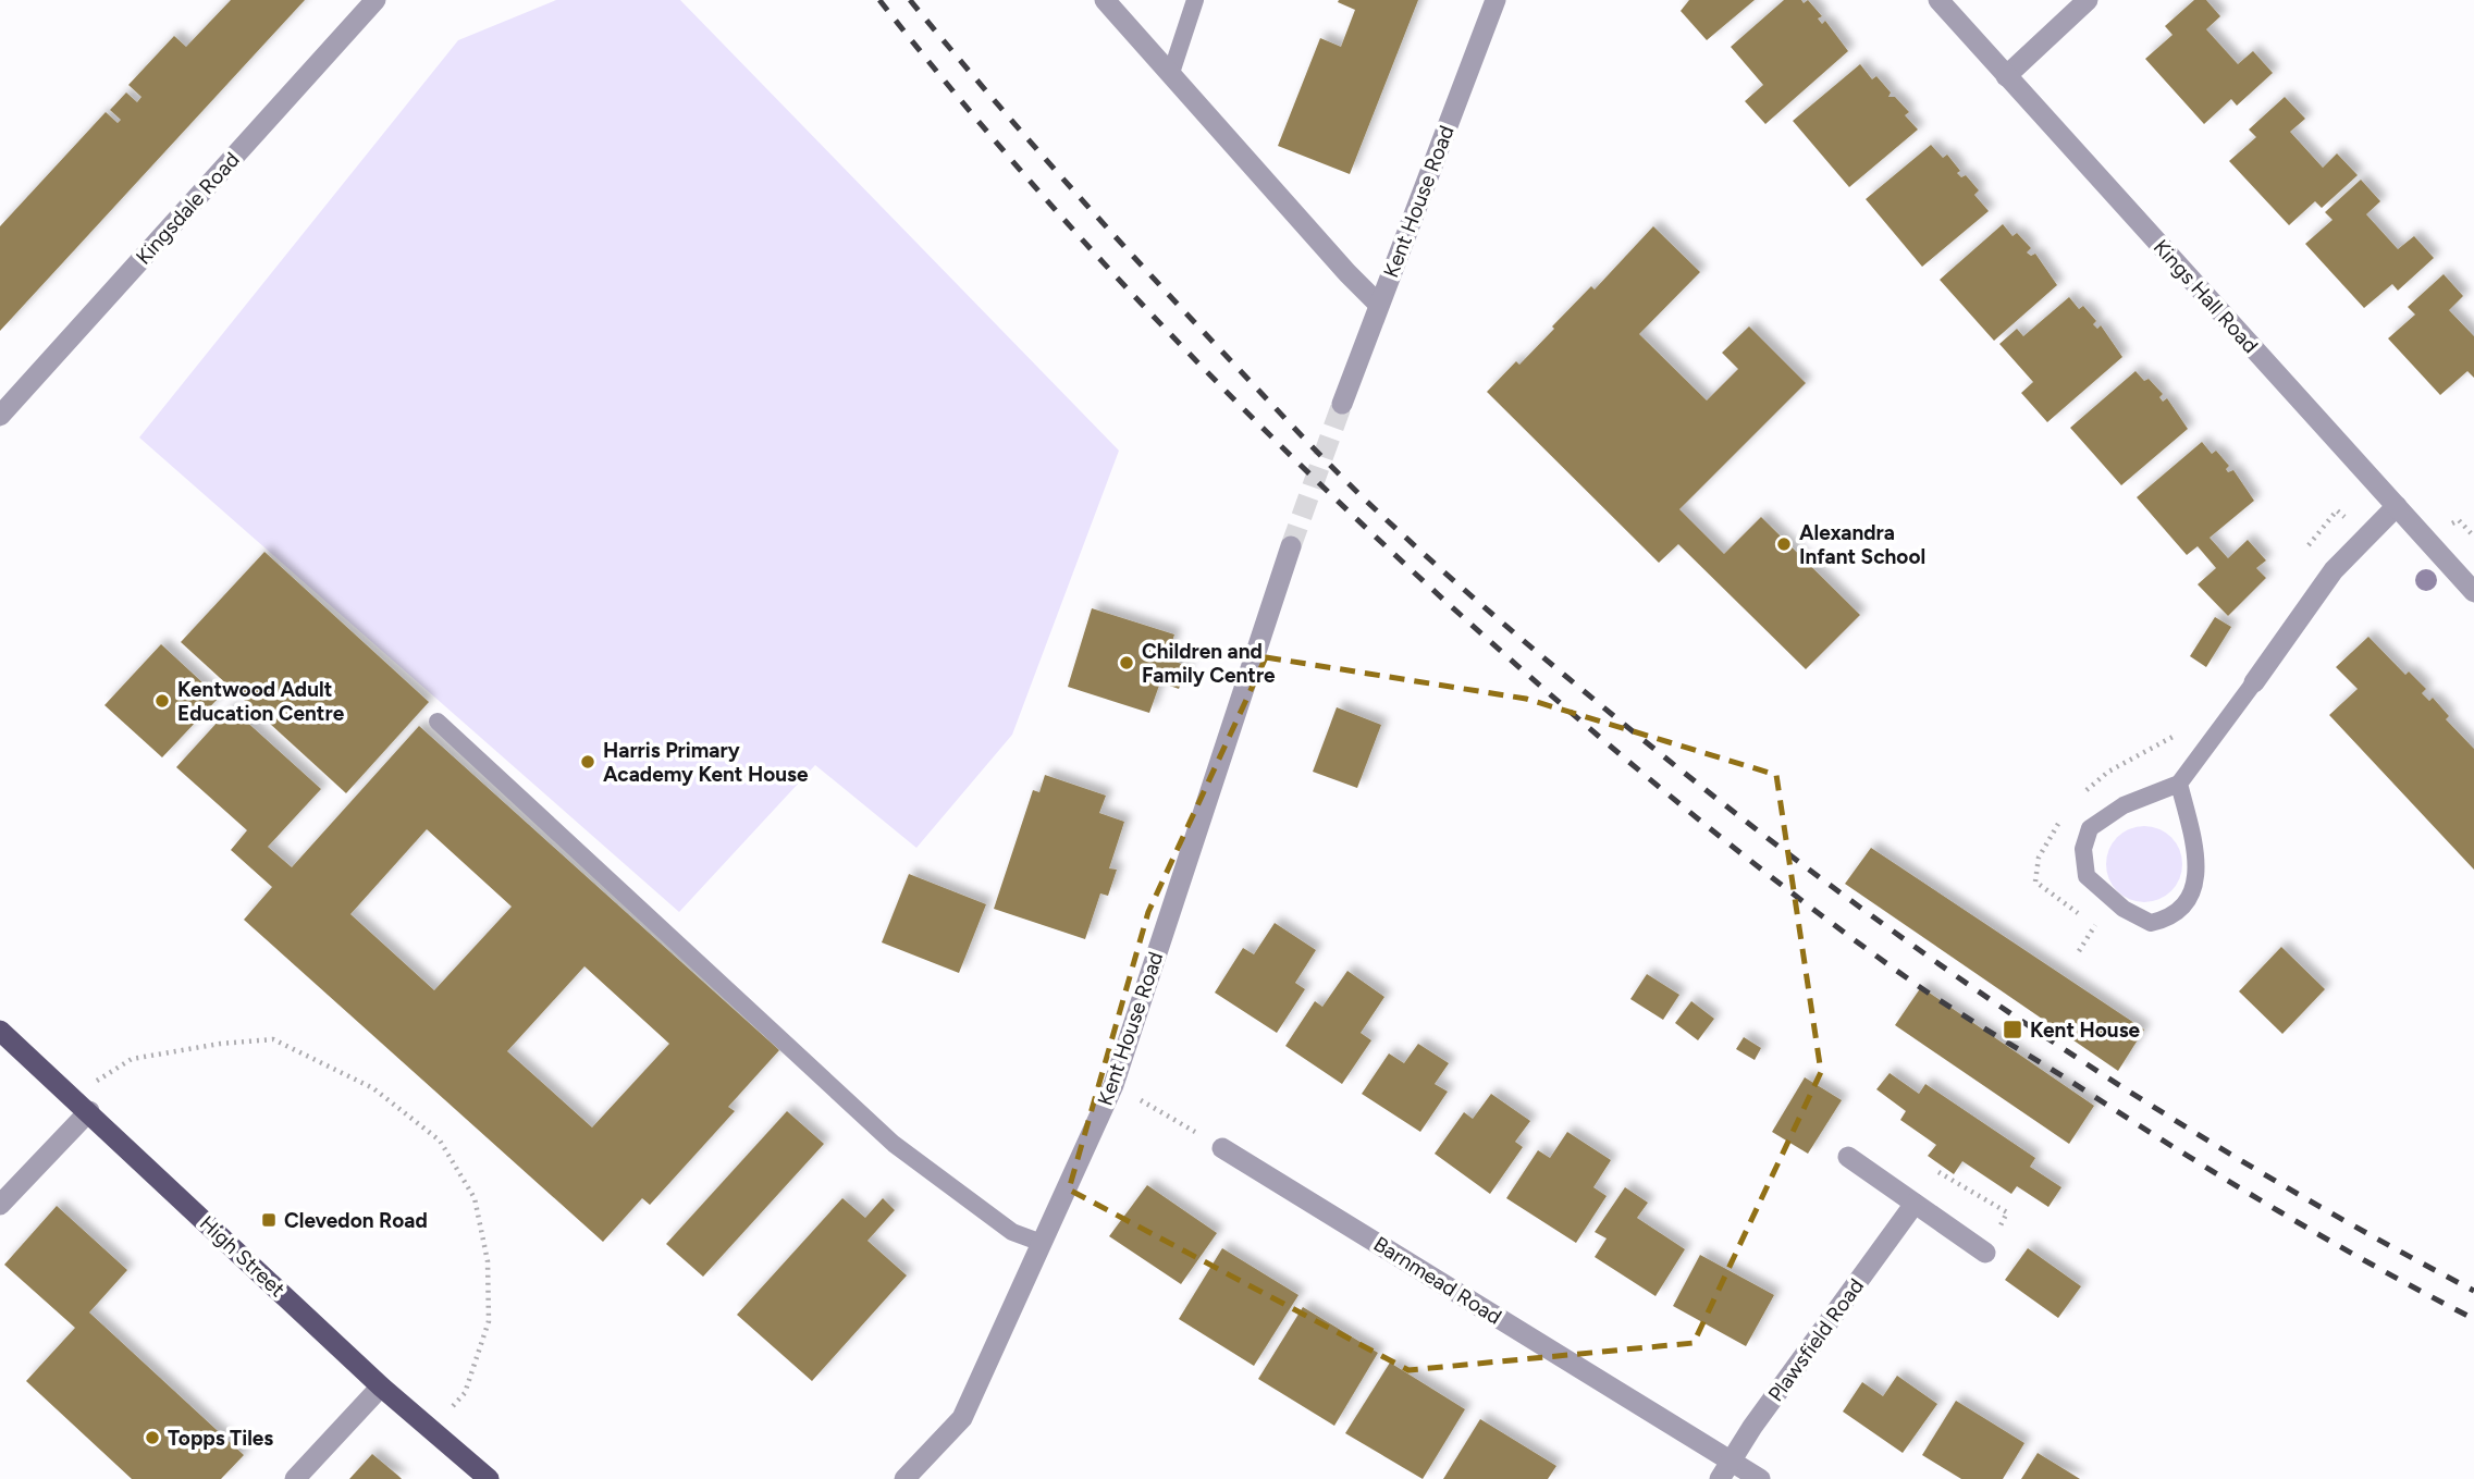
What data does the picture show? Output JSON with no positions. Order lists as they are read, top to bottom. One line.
{"streets":{"main road":["High Street"],"street":["Kent House Road","Kingsdale Road","Kings Hall Road","Barnmead Road","Plawsfield Road"]},"crossings":[["Barnmead Road","Plawsfield Road"]],"places":{"other":["Alexandra Infant School","Children and Family Centre","Kentwood Adult Education Centre","Harris Primary Academy Kent House","Topps Tiles"],"transit":["Kent House","Clevedon Road"]}}
